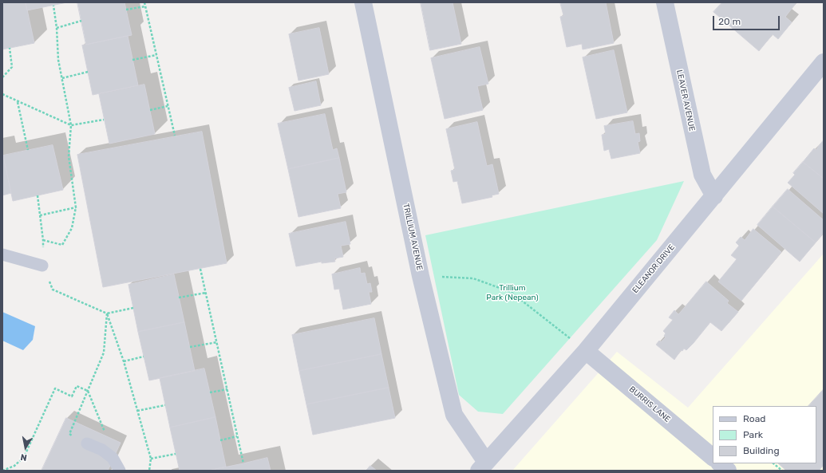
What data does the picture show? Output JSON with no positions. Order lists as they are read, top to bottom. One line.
{"streets":{"street":["LEAVER AVENUE","TRILLIUM AVENUE","ELEANOR DRIVE","BURRIS LANE"]},"crossings":[["LEAVER AVENUE","ELEANOR DRIVE"],["TRILLIUM AVENUE","ELEANOR DRIVE"],["ELEANOR DRIVE","BURRIS LANE"]],"parks":["Trillium Park (Nepean)"],"legend":["Road","Park","Building"],"scale_bar":"20 m","north":"bottom"}
